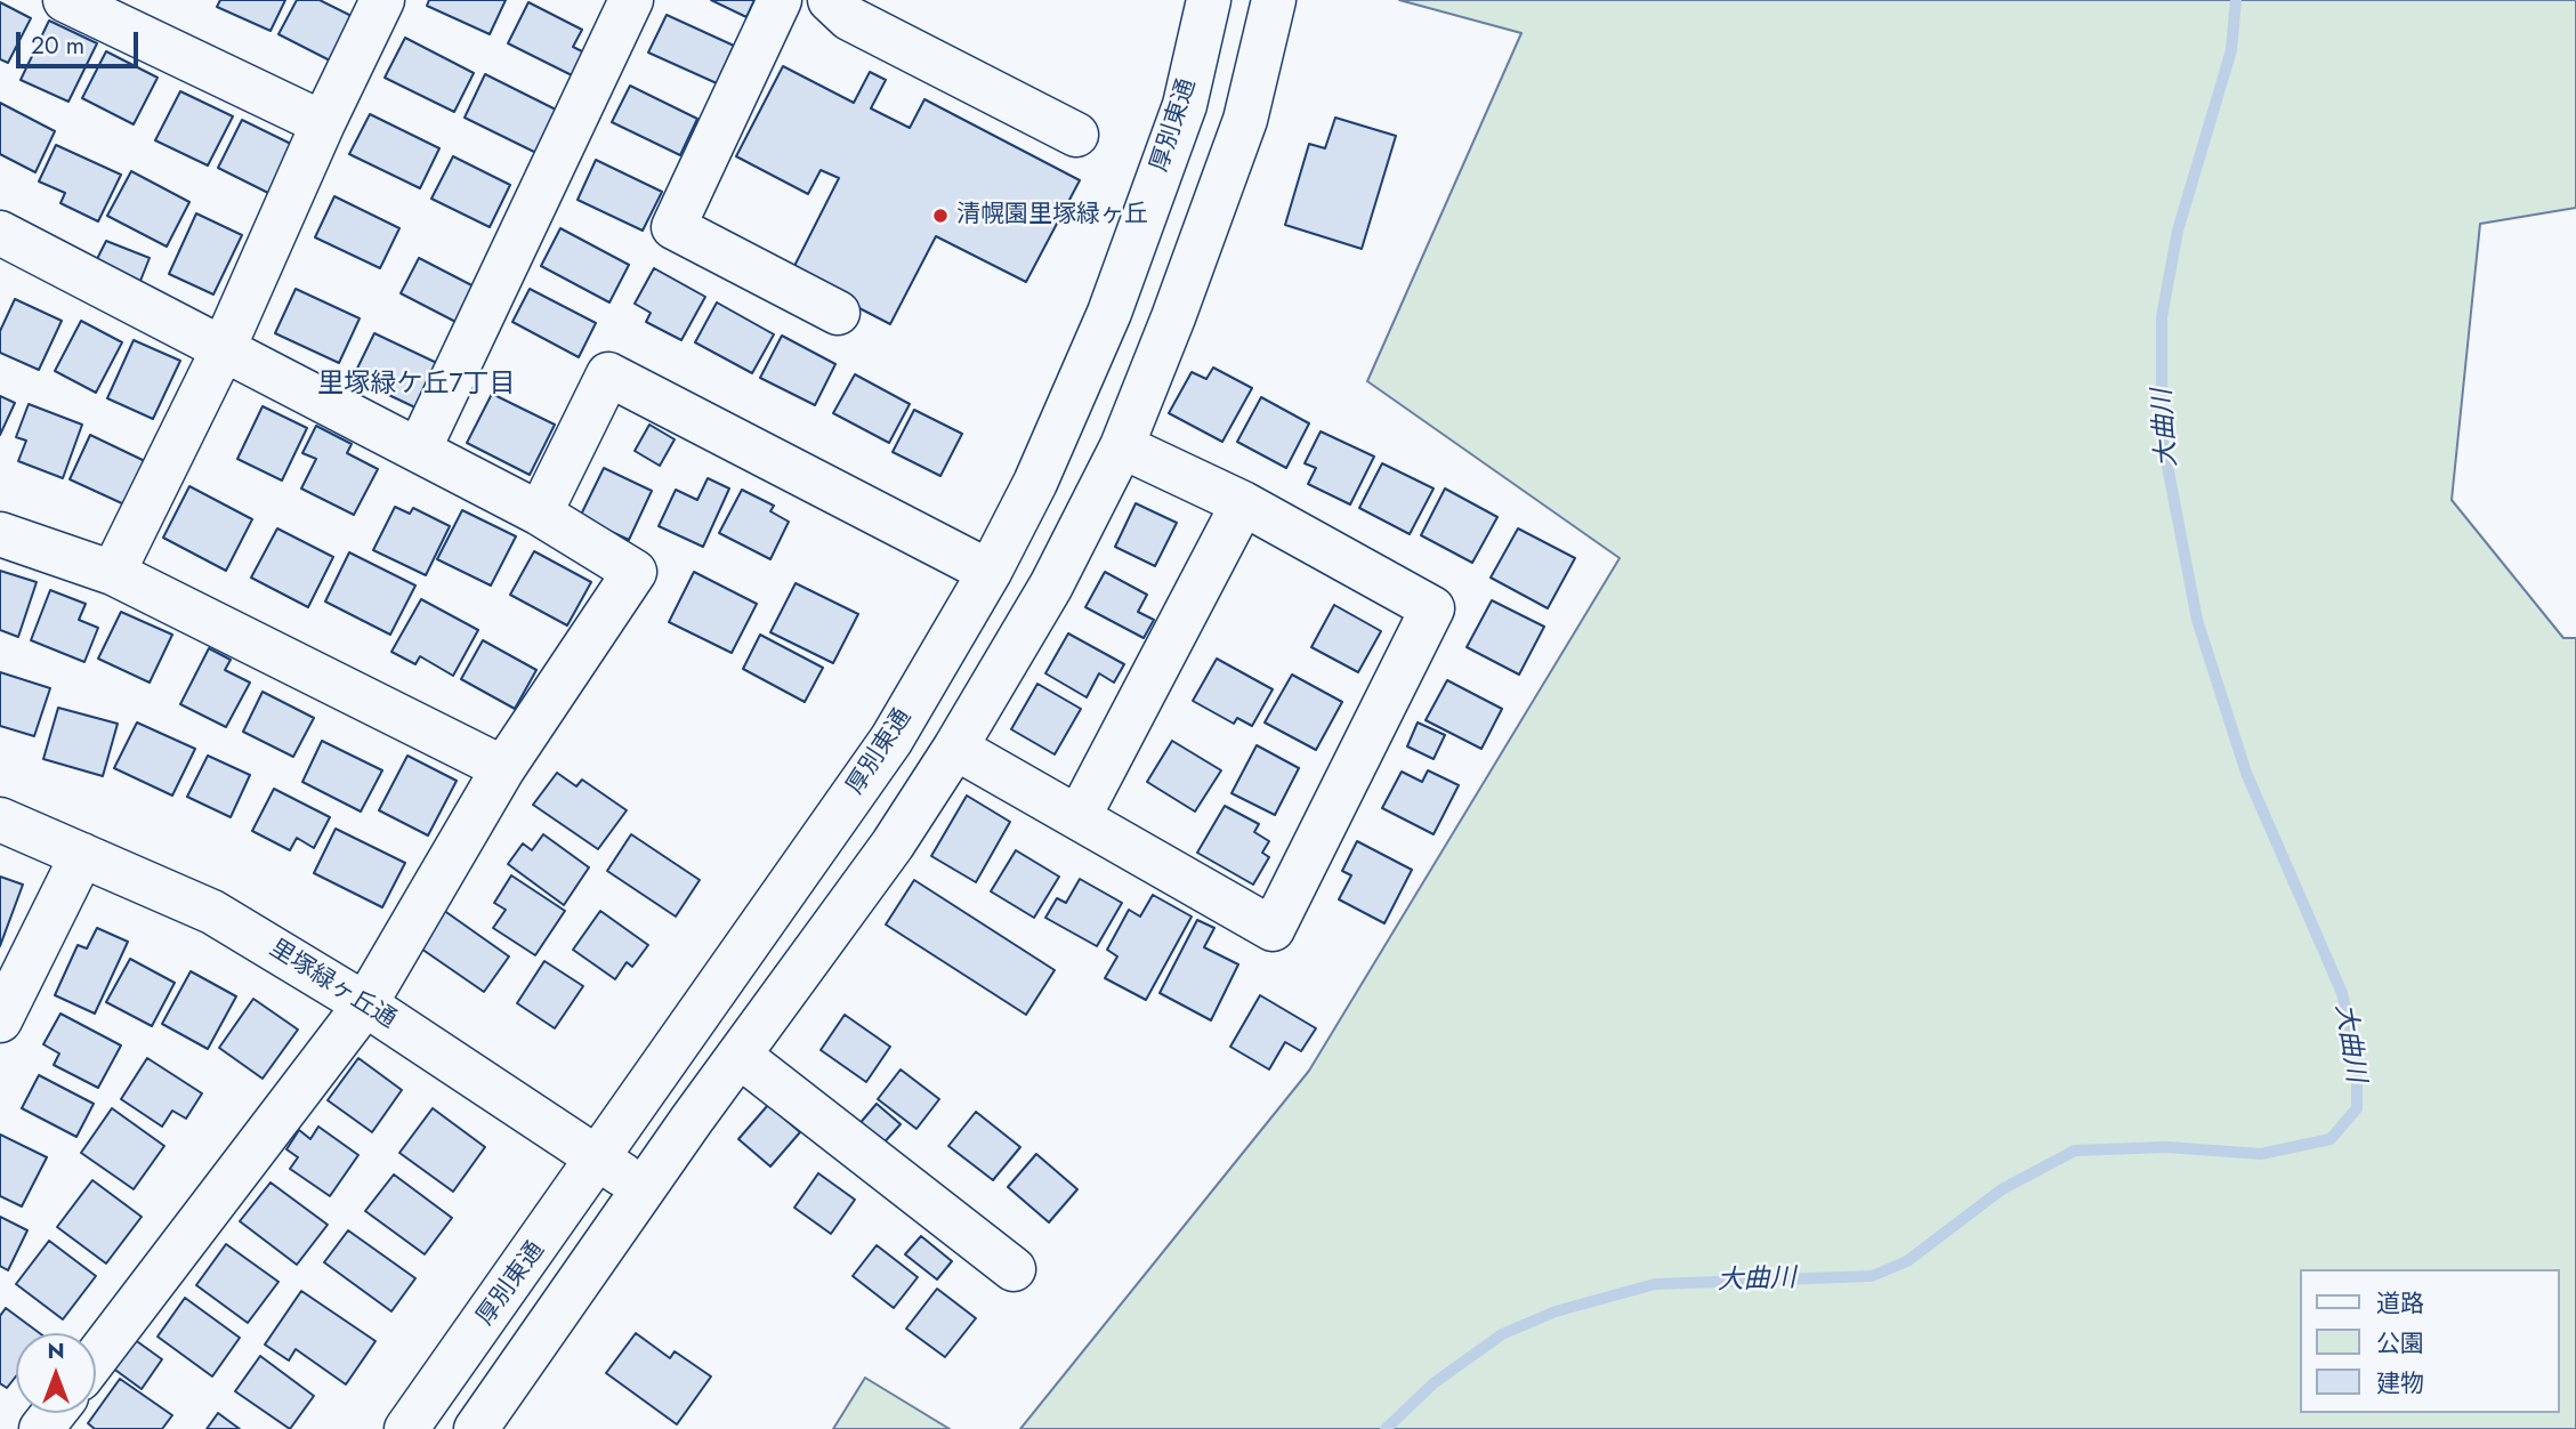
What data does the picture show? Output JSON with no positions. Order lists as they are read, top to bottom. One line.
{"streets":{"street":["厚別東通","里塚緑ヶ丘通"]},"crossings":[["厚別東通","里塚緑ヶ丘通"]],"districts":["里塚緑ケ丘7丁目"],"water":["大曲川"],"places":["清幌園里塚緑ヶ丘"],"legend":["道路","公園","建物"],"scale_bar":"20 m","north":"top"}
